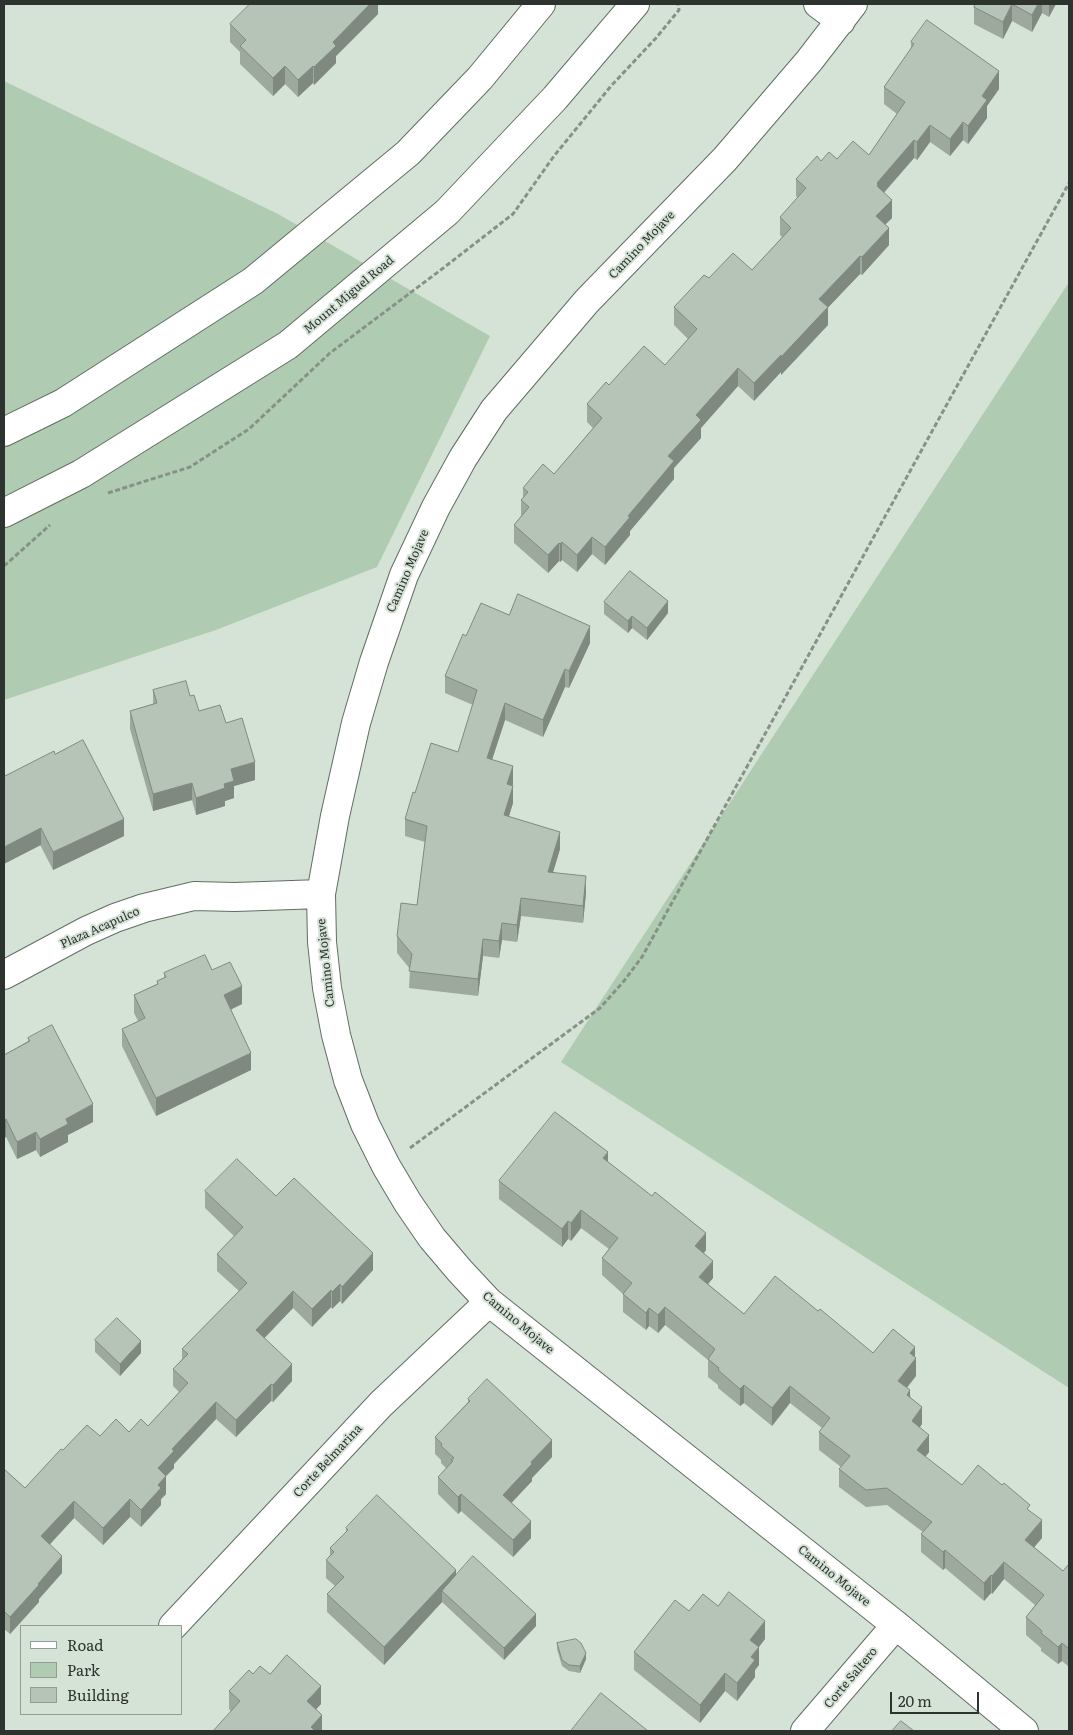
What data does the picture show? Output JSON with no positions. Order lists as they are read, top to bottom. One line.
{"streets":{"street":["Camino Mojave","Mount Miguel Road","Plaza Acapulco","Corte Belmarina","Corte Saltero"]},"crossings":[["Camino Mojave","Plaza Acapulco"],["Camino Mojave","Corte Belmarina"],["Camino Mojave","Corte Saltero"]],"legend":["Road","Park","Building"],"scale_bar":"20 m"}
